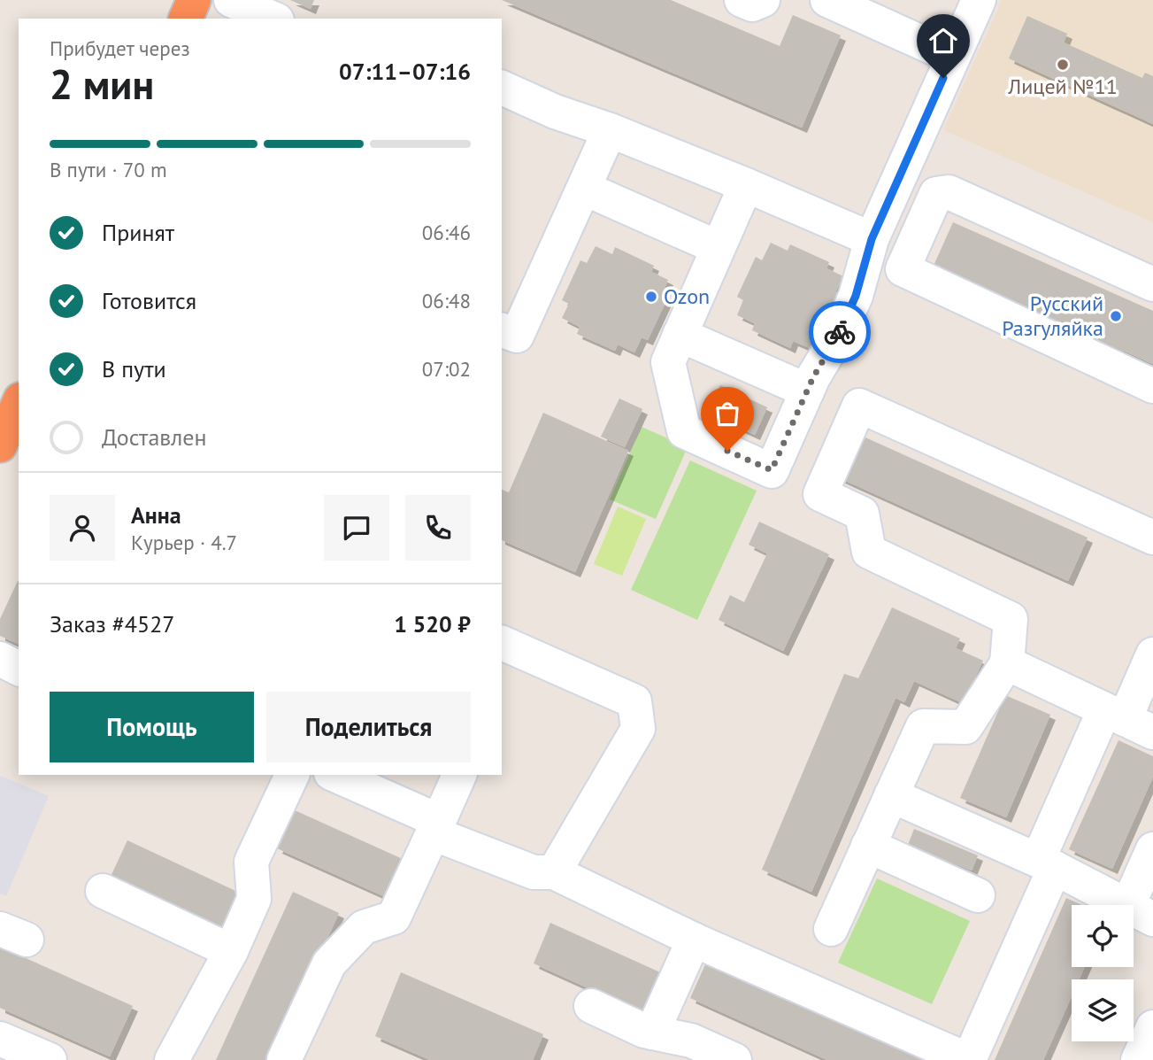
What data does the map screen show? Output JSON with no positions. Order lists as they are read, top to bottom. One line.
{"places":["Лицей №11","Ozon","Русский Разгуляйка"],"page":{"heading":["2 мин","Прибудет через","07:11–07:16"],"panel":["Анна","Курьер · 4.7","Заказ #4527","1 520 ₽"],"bar":"В пути · 70 m","list":[["Принят","06:46"],["Готовится","06:48"],["В пути","07:02"],"Доставлен"],"buttons":["Помощь","Поделиться"]}}
